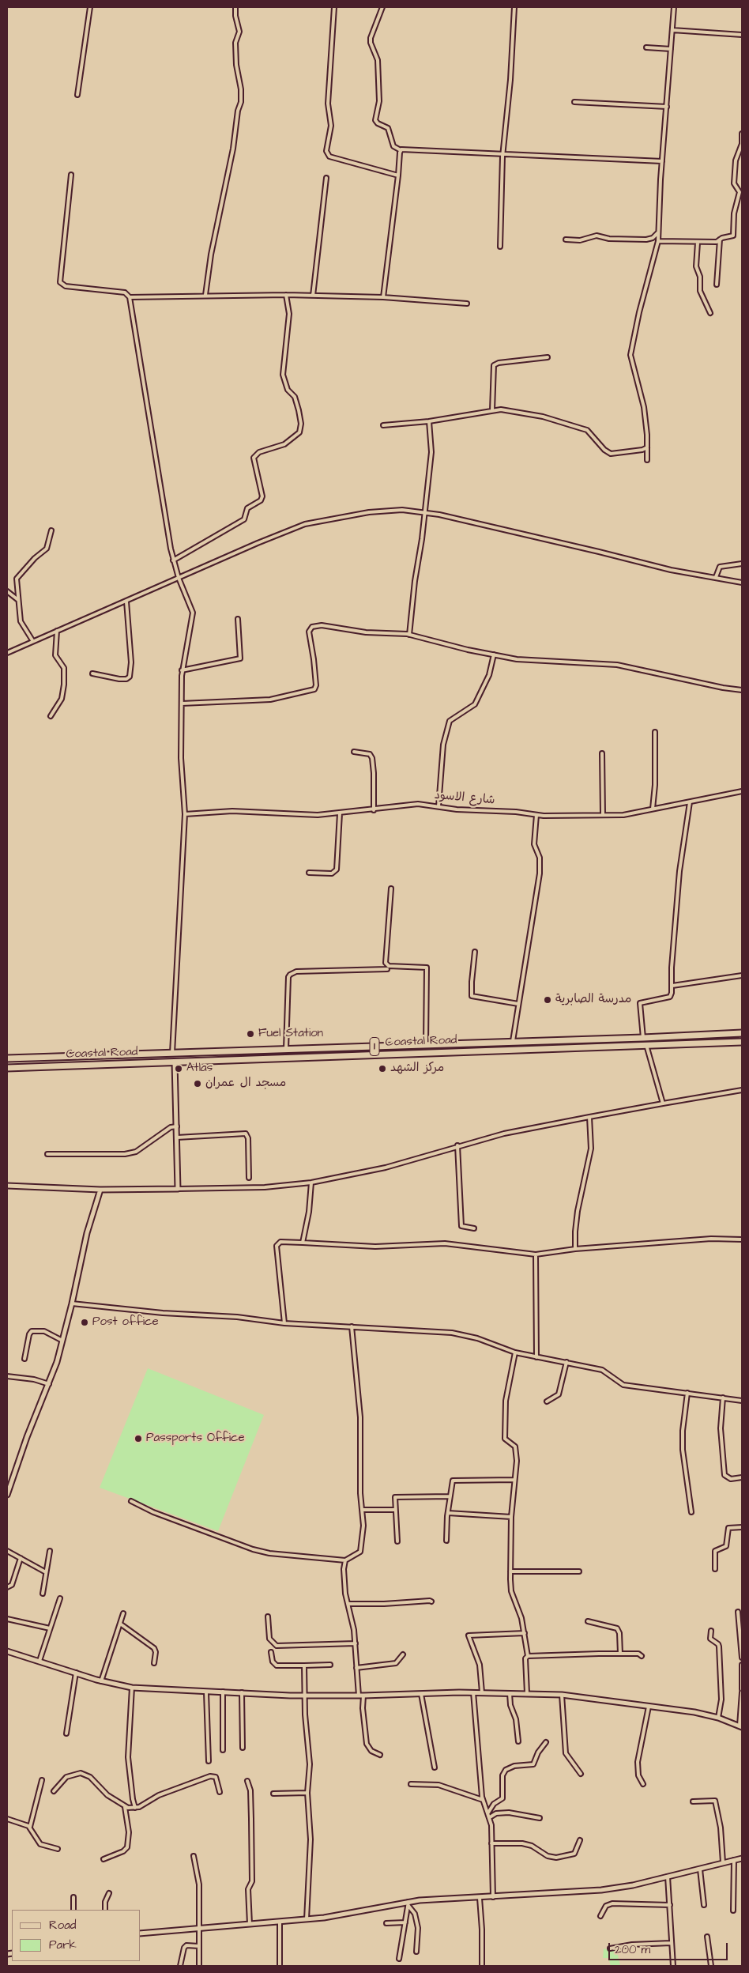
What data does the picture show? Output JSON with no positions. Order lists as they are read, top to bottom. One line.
{"streets":{"highway":["Coastal Road","1"],"street":["شارع الاسود"]},"places":["مدرسة الصابرية","Fuel Station","Atlas","مركز الشهد","مسجد ال عمران","Post office","Passports Office"],"legend":["Road","Park"],"scale_bar":"200 m"}
